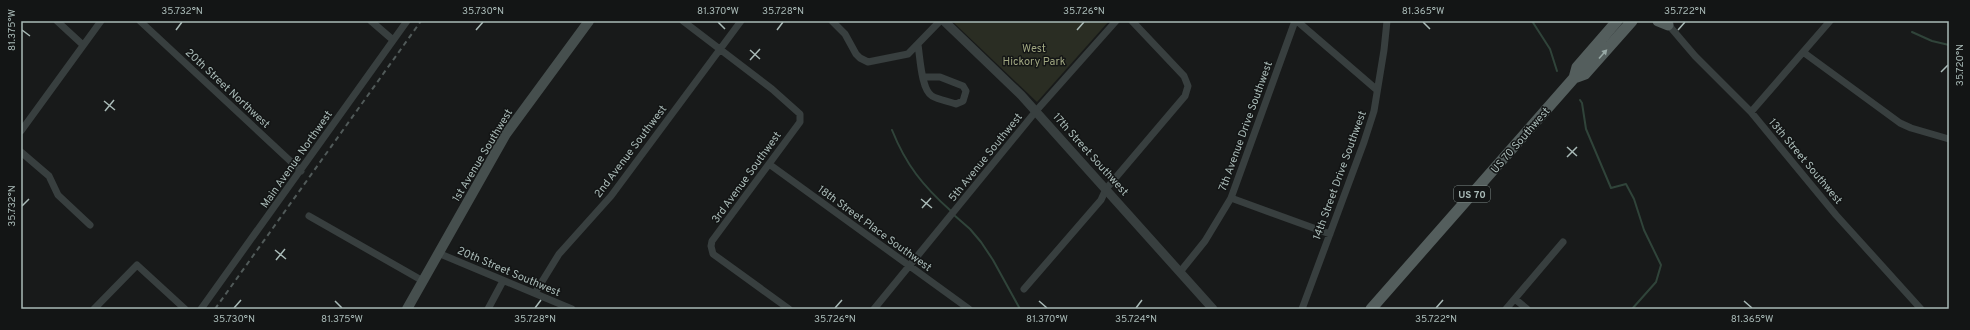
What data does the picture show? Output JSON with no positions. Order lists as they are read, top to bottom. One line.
{"streets":{"main road":["US 70 Southwest","1st Avenue Southwest","US 70"],"street":["20th Street Northwest","7th Avenue Drive Southwest","2nd Avenue Southwest","17th Street Southwest","5th Avenue Southwest","Main Avenue Northwest","13th Street Southwest","14th Street Drive Southwest","3rd Avenue Southwest","18th Street Place Southwest","20th Street Southwest"]},"crossings":[["20th Street Northwest","Main Avenue Northwest"],["7th Avenue Drive Southwest","17th Street Southwest"],["2nd Avenue Southwest","3rd Avenue Southwest"],["2nd Avenue Southwest","20th Street Southwest"],["17th Street Southwest","5th Avenue Southwest"],["1st Avenue Southwest","20th Street Southwest"],["5th Avenue Southwest","18th Street Place Southwest"],["3rd Avenue Southwest","18th Street Place Southwest"]],"parks":["West Hickory Park"],"coordinates":["35.732°N","35.730°N","81.370°W","35.728°N","35.726°N","81.365°W","35.722°N","81.375°W","35.720°N","35.724°N"]}
